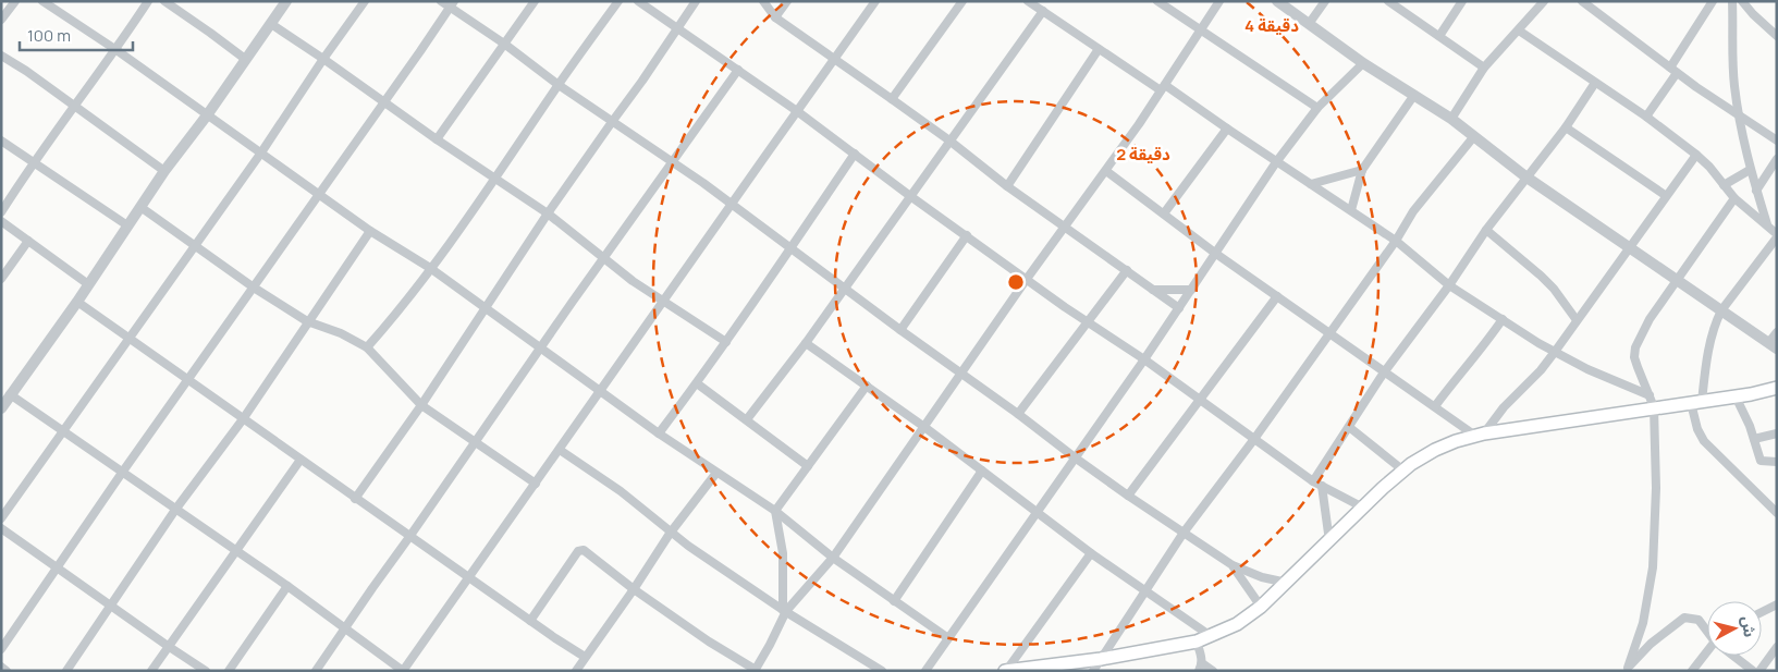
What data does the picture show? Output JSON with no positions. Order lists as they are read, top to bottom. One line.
{"scale_bar":"100 m","north":"right","rings":["4 دقيقة","2 دقيقة"]}
